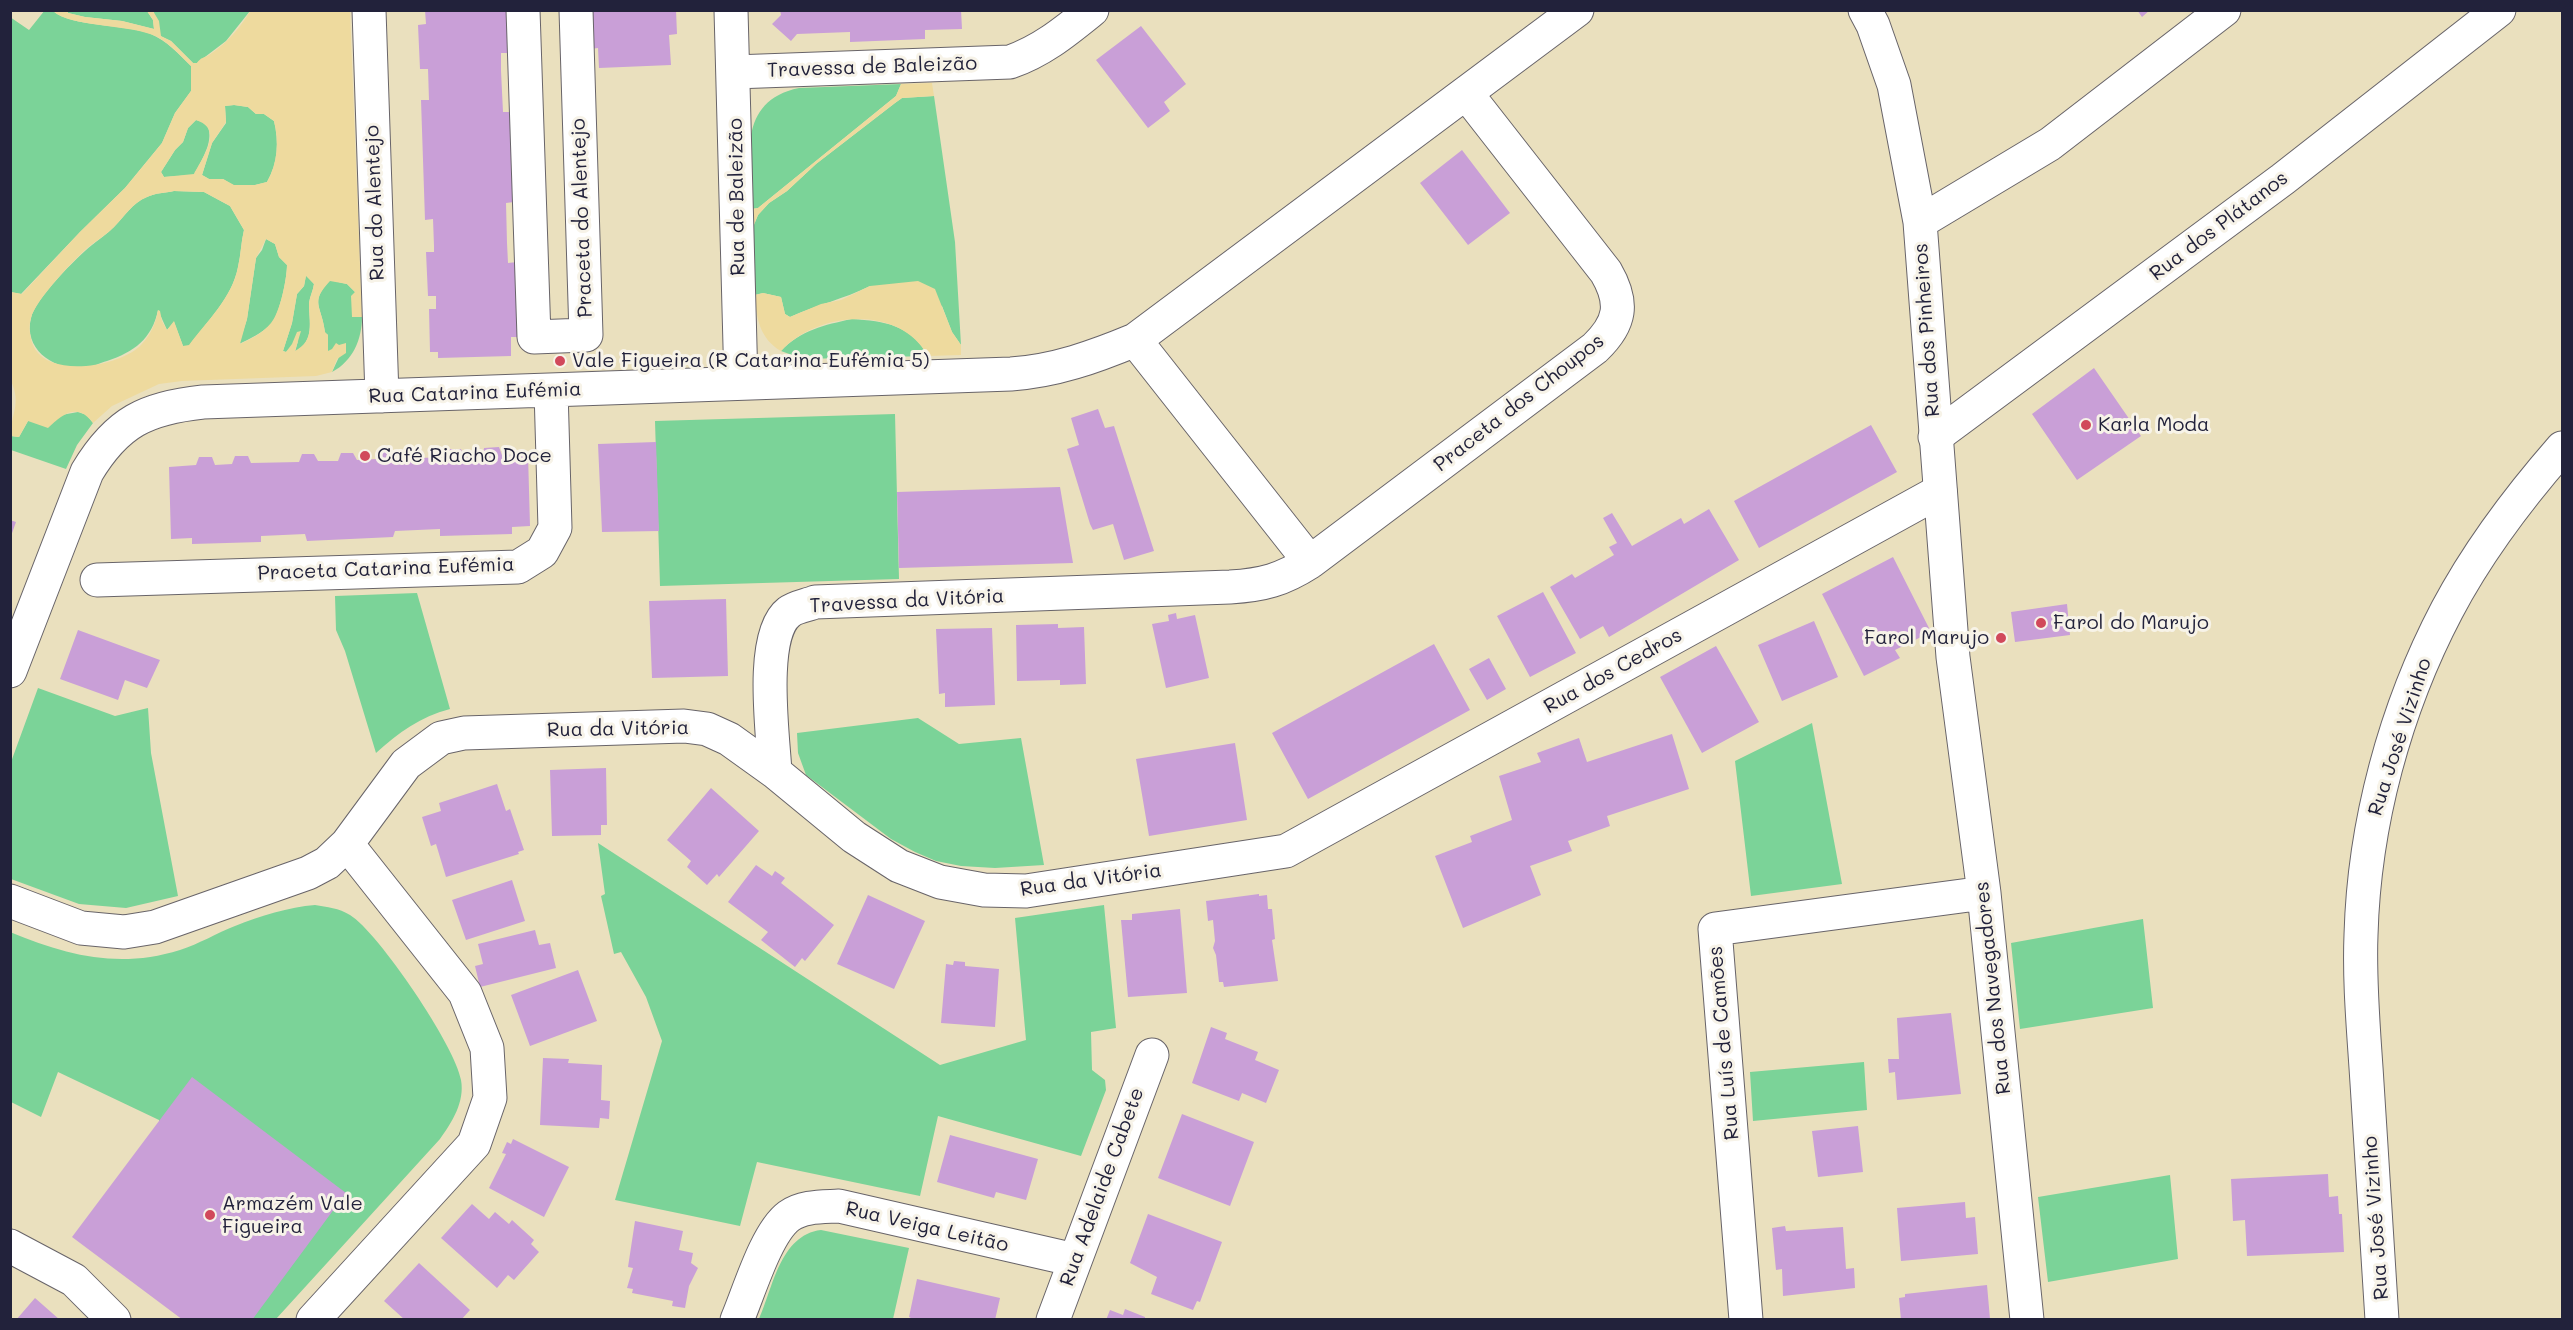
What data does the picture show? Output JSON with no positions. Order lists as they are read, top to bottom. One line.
{"streets":{"street":["Travessa de Baleizão","Rua de Baleizão","Rua do Alentejo","Praceta do Alentejo","Rua dos Plátanos","Rua dos Pinheiros","Rua Catarina Eufémia","Praceta dos Choupos","Praceta Catarina Eufémia","Travessa da Vitória","Rua dos Cedros","Rua da Vitória","Rua José Vizinho","Rua dos Navegadores","Rua Luís de Camões","Rua Adelaide Cabete","Rua Veiga Leitão"]},"crossings":[["Travessa de Baleizão","Rua de Baleizão"],["Rua de Baleizão","Rua Catarina Eufémia"],["Rua do Alentejo","Rua Catarina Eufémia"],["Rua dos Plátanos","Rua dos Pinheiros"],["Rua dos Pinheiros","Rua dos Cedros"],["Rua dos Pinheiros","Rua dos Navegadores"],["Rua Catarina Eufémia","Praceta Catarina Eufémia"],["Praceta dos Choupos","Travessa da Vitória"],["Travessa da Vitória","Rua da Vitória"],["Rua dos Cedros","Rua da Vitória"],["Rua dos Navegadores","Rua Luís de Camões"],["Rua Adelaide Cabete","Rua Veiga Leitão"]],"places":["Vale Figueira (R Catarina Eufémia 5)","Karla Moda","Café Riacho Doce","Farol do Marujo","Farol Marujo","Armazém Vale Figueira"]}
